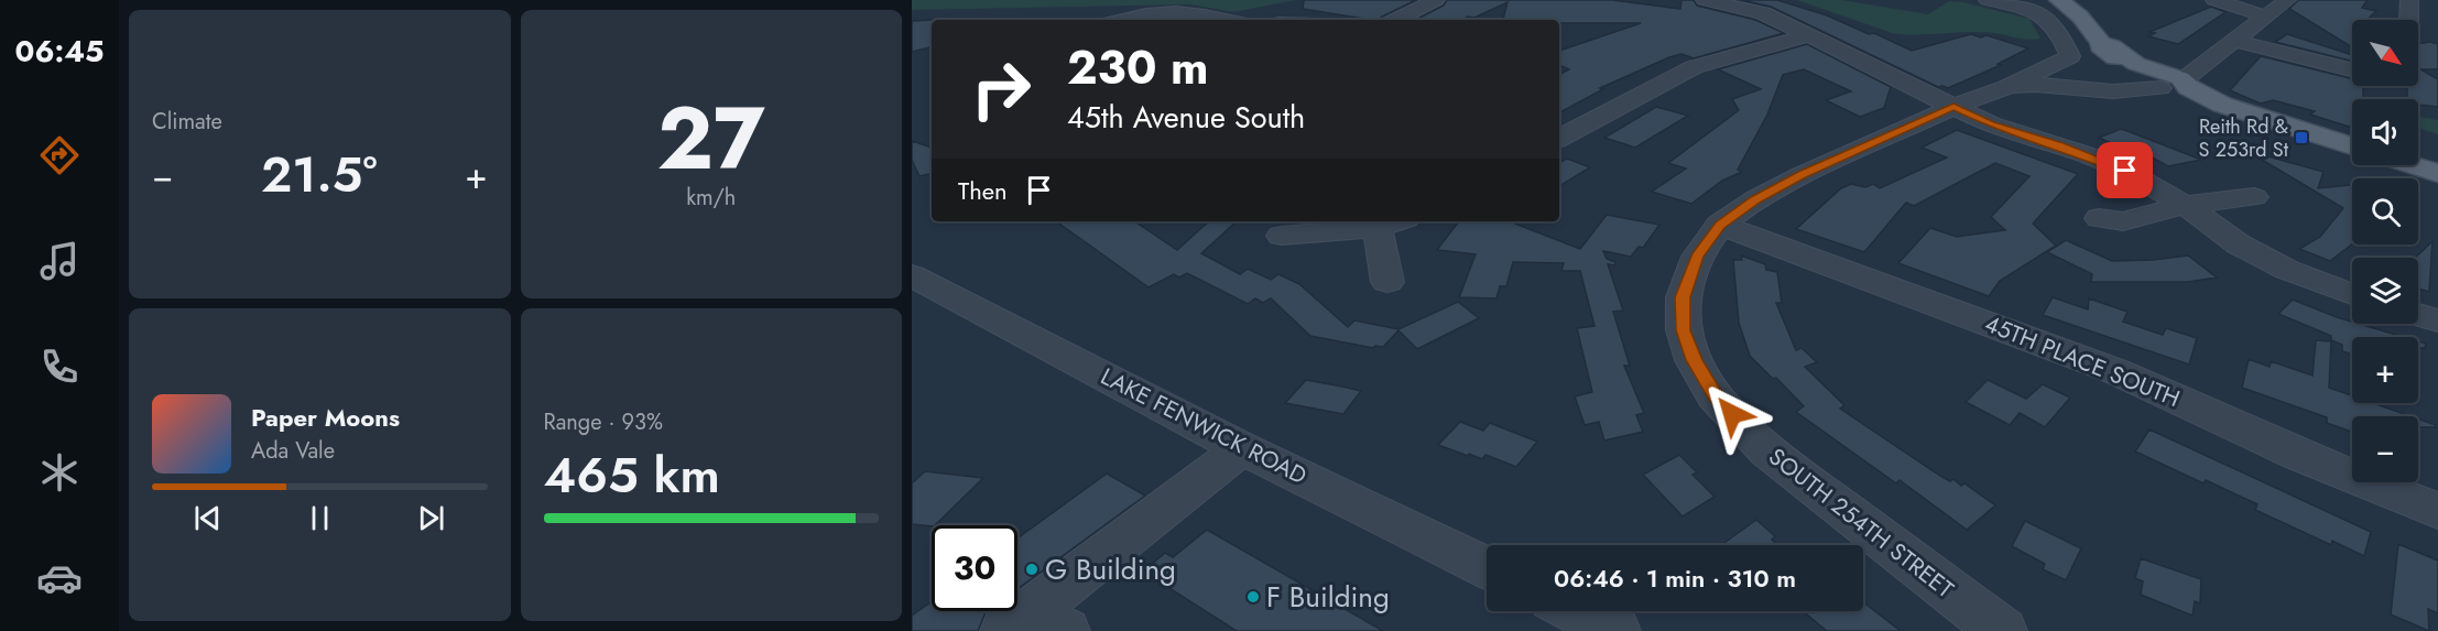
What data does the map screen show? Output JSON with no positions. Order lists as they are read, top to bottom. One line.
{"streets":{"street":["45TH PLACE SOUTH","LAKE FENWICK ROAD","SOUTH 254TH STREET"]},"crossings":[["45TH PLACE SOUTH","SOUTH 254TH STREET"]],"places":{"transit":["Reith Rd & S 253rd St"],"other":["G Building","F Building"]},"north":"bottom right","page":{"tabs":"06:45","tile":["Climate",["27","km/h"],["Range · 93%","465 km"]],"map_buttons":["+","−"],"turn":["230 m","45th Avenue South"],"heat":["−","21.5°","+"],"then":"Then","song":["Paper Moons","Ada Vale"],"limit":"30","trip":"06:46 · 1 min · 310 m"}}
